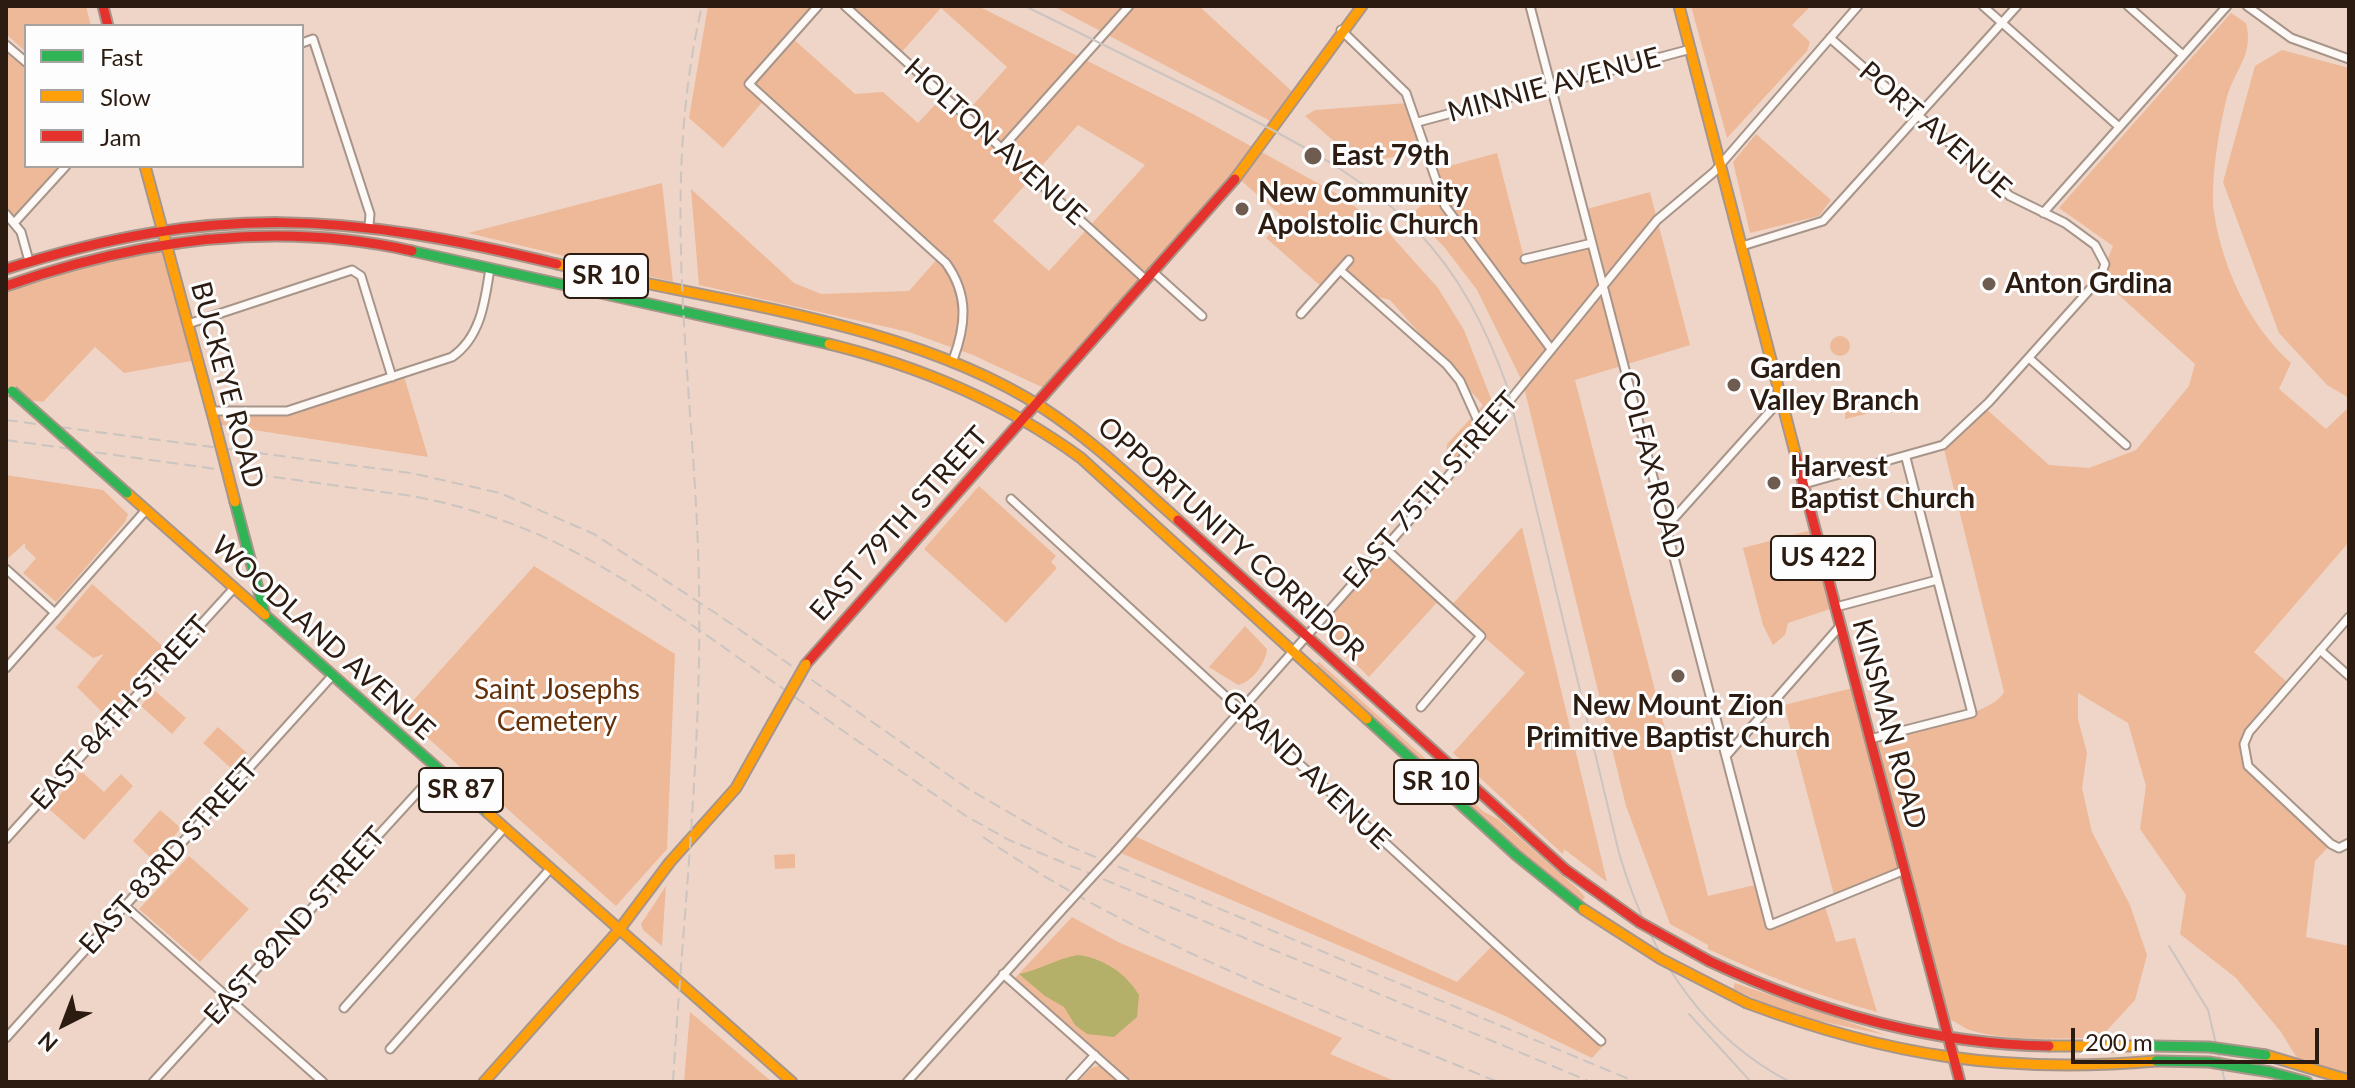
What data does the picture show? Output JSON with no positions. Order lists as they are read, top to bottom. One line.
{"streets":{"main road":["SR 10","BUCKEYE ROAD","EAST 79TH STREET","OPPORTUNITY CORRIDOR","US 422","WOODLAND AVENUE","KINSMAN ROAD","SR 87"],"street":["MINNIE AVENUE","PORT AVENUE","HOLTON AVENUE","COLFAX ROAD","EAST 75TH STREET","EAST 84TH STREET","GRAND AVENUE","EAST 83RD STREET","EAST 82ND STREET"]},"crossings":[["MINNIE AVENUE","COLFAX ROAD"],["MINNIE AVENUE","KINSMAN ROAD"],["PORT AVENUE","EAST 75TH STREET"],["HOLTON AVENUE","EAST 79TH STREET"],["BUCKEYE ROAD","OPPORTUNITY CORRIDOR"],["BUCKEYE ROAD","WOODLAND AVENUE"],["COLFAX ROAD","EAST 75TH STREET"],["COLFAX ROAD","KINSMAN ROAD"],["EAST 75TH STREET","OPPORTUNITY CORRIDOR"],["EAST 75TH STREET","KINSMAN ROAD"],["EAST 75TH STREET","GRAND AVENUE"],["EAST 79TH STREET","OPPORTUNITY CORRIDOR"],["EAST 79TH STREET","WOODLAND AVENUE"],["OPPORTUNITY CORRIDOR","KINSMAN ROAD"],["WOODLAND AVENUE","EAST 84TH STREET"],["WOODLAND AVENUE","EAST 83RD STREET"],["WOODLAND AVENUE","EAST 82ND STREET"]],"parks":["Saint Josephs Cemetery"],"places":["East 79th","New Community Apolstolic Church","Anton Grdina","Garden Valley Branch","Harvest Baptist Church","New Mount Zion Primitive Baptist Church"],"legend":["Fast","Slow","Jam"],"scale_bar":"200 m","north":"bottom left"}
